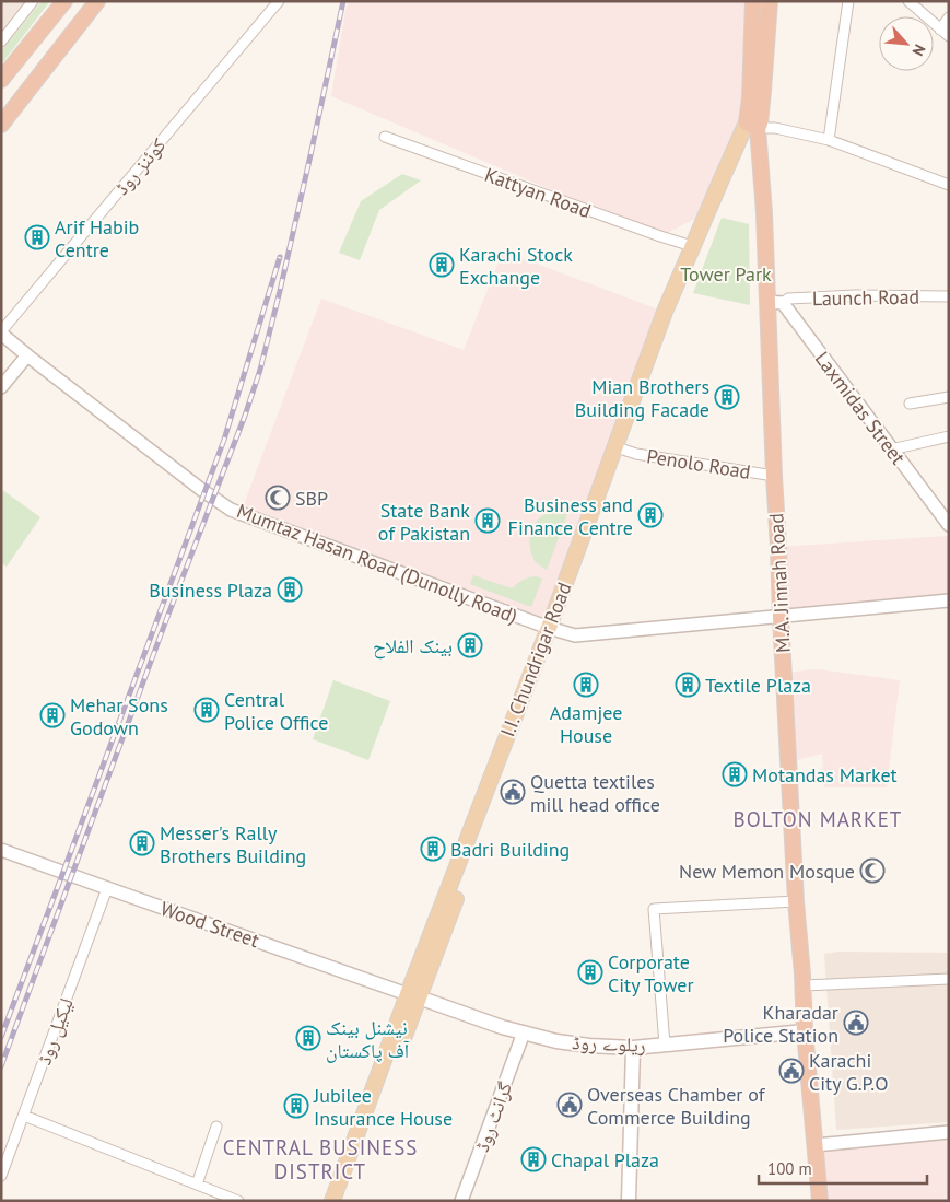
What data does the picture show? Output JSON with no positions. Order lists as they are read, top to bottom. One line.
{"streets":{"highway":["M.A. Jinnah Road"],"main road":["I.I. Chundrigar Road","ریلوے روڈ"],"street":["کوئنز روڈ","Kattyan Road","Launch Road","Laxmidas Street","Penolo Road","Mumtaz Hasan Road (Dunolly Road)","Wood Street","لیکیل روڈ","گرانٹ روڈ"]},"crossings":[["کوئنز روڈ","Mumtaz Hasan Road (Dunolly Road)"],["Kattyan Road","I.I. Chundrigar Road"],["Launch Road","Laxmidas Street"],["Penolo Road","M.A. Jinnah Road"],["Penolo Road","I.I. Chundrigar Road"],["Mumtaz Hasan Road (Dunolly Road)","M.A. Jinnah Road"],["Mumtaz Hasan Road (Dunolly Road)","I.I. Chundrigar Road"],["M.A. Jinnah Road","I.I. Chundrigar Road"],["M.A. Jinnah Road","ریلوے روڈ"],["I.I. Chundrigar Road","Wood Street"],["I.I. Chundrigar Road","ریلوے روڈ"],["Wood Street","لیکیل روڈ"],["Wood Street","ریلوے روڈ"],["ریلوے روڈ","گرانٹ روڈ"]],"districts":["BOLTON MARKET","CENTRAL BUSINESS DISTRICT"],"parks":["Tower Park"],"places":{"building":["Arif Habib Centre","Karachi Stock Exchange","Mian Brothers Building Facade","Business and Finance Centre","State Bank of Pakistan","Business Plaza","بینک الفلاح","Adamjee House","Textile Plaza","Central Police Office","Mehar Sons Godown","Motandas Market","Messer's Rally Brothers Building","Badri Building","Corporate City Tower","نیشنل بینک آف پاکستان","Jubilee Insurance House","Chapal Plaza"],"mosque":["SBP","New Memon Mosque"],"public building":["Quetta textiles mill head office","Kharadar Police Station","Karachi City G.P.O","Overseas Chamber of Commerce Building"]},"scale_bar":"100 m","north":"bottom right"}
